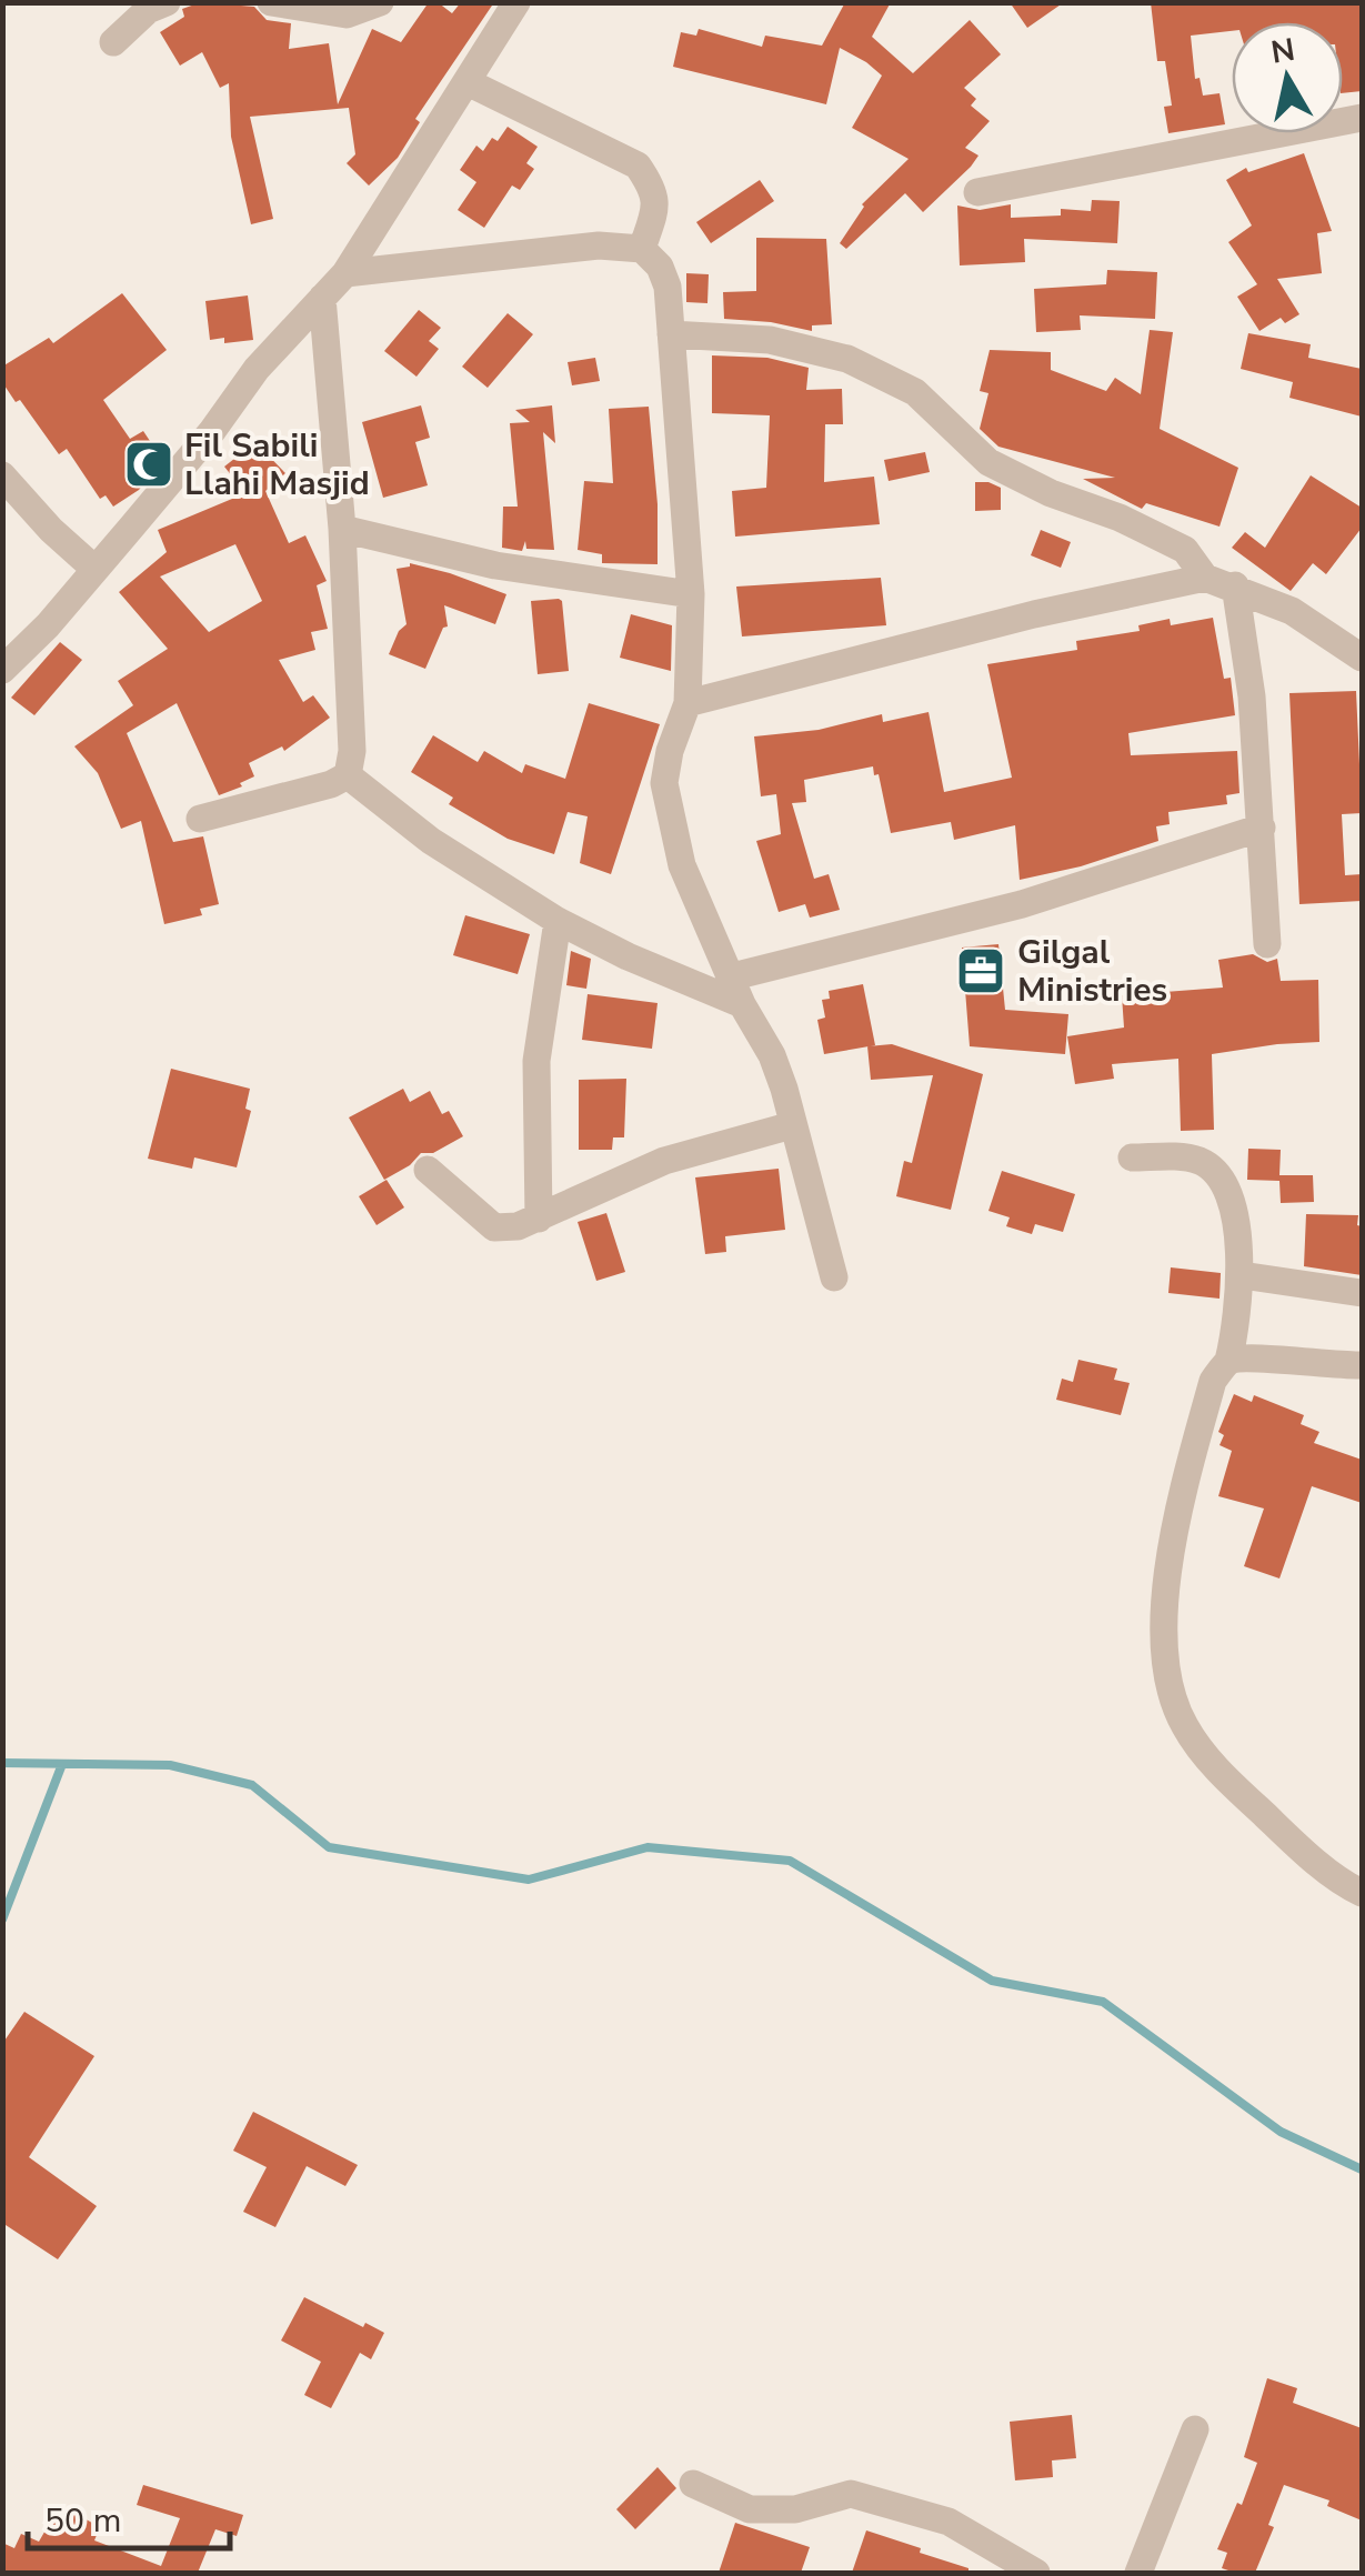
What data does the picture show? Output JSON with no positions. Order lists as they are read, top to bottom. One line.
{"places":{"mosque":["Fil Sabili Llahi Masjid"],"office":["Gilgal Ministries"]},"scale_bar":"50 m","north":"top"}
